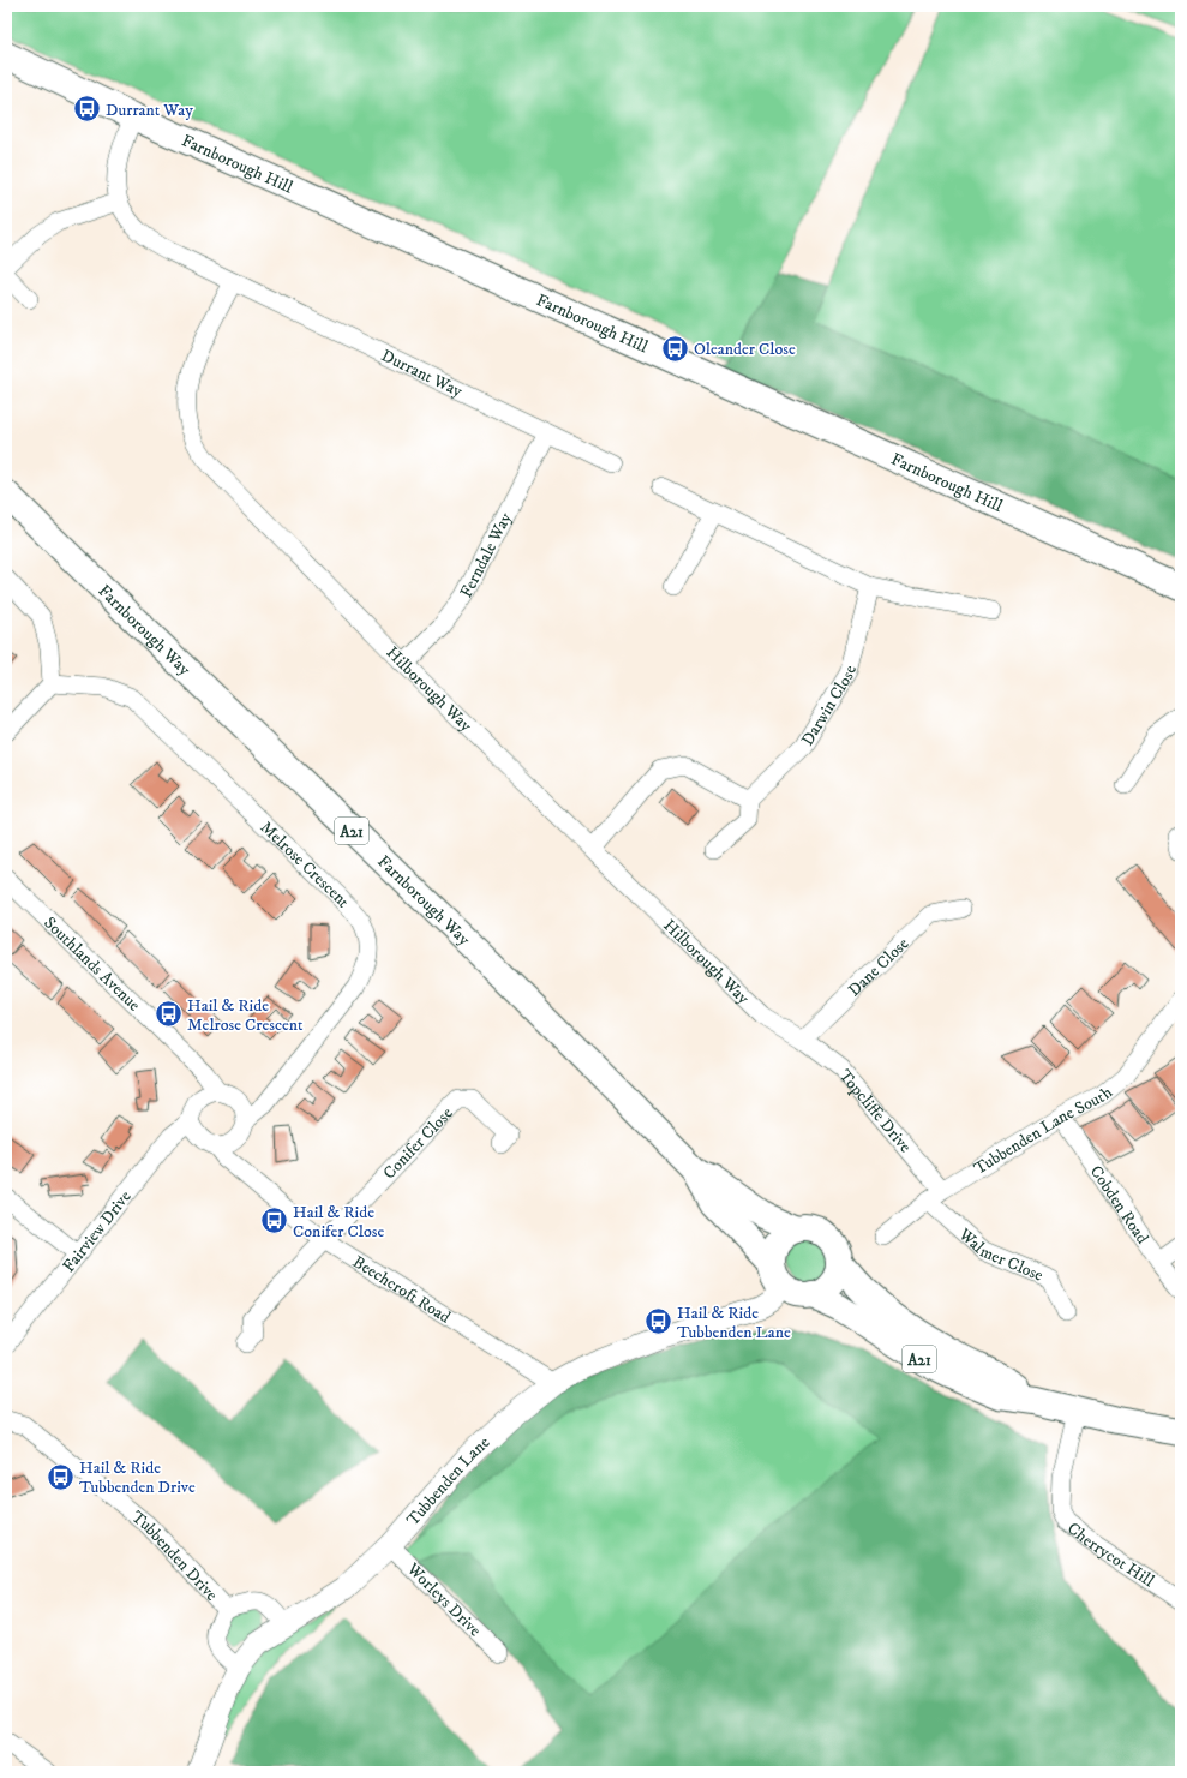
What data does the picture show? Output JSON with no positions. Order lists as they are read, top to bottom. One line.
{"streets":{"main road":["Farnborough Hill","Farnborough Way","A21"],"street":["Durrant Way","Ferndale Way","Hilborough Way","Darwin Close","Melrose Crescent","Southlands Avenue","Dane Close","Topcliffe Drive","Tubbenden Lane South","Conifer Close","Cobden Road","Fairview Drive","Walmer Close","Beechcroft Road","Tubbenden Lane","Cherrycot Hill","Tubbenden Drive","Worleys Drive"]},"crossings":[["Farnborough Hill","Durrant Way"],["Durrant Way","Ferndale Way"],["Durrant Way","Hilborough Way"],["Ferndale Way","Hilborough Way"],["Farnborough Way","A21"],["Farnborough Way","Tubbenden Lane"],["Hilborough Way","Dane Close"],["Hilborough Way","Topcliffe Drive"],["A21","Tubbenden Lane"],["A21","Cherrycot Hill"],["Melrose Crescent","Southlands Avenue"],["Melrose Crescent","Fairview Drive"],["Melrose Crescent","Beechcroft Road"],["Southlands Avenue","Fairview Drive"],["Southlands Avenue","Beechcroft Road"],["Dane Close","Topcliffe Drive"],["Topcliffe Drive","Tubbenden Lane South"],["Tubbenden Lane South","Cobden Road"],["Tubbenden Lane South","Walmer Close"],["Conifer Close","Beechcroft Road"],["Fairview Drive","Beechcroft Road"],["Beechcroft Road","Tubbenden Lane"],["Tubbenden Lane","Tubbenden Drive"],["Tubbenden Lane","Worleys Drive"]],"places":{"bus stop":["Durrant Way","Oleander Close","Hail & Ride Melrose Crescent","Hail & Ride Conifer Close","Hail & Ride Tubbenden Lane","Hail & Ride Tubbenden Drive"]}}
